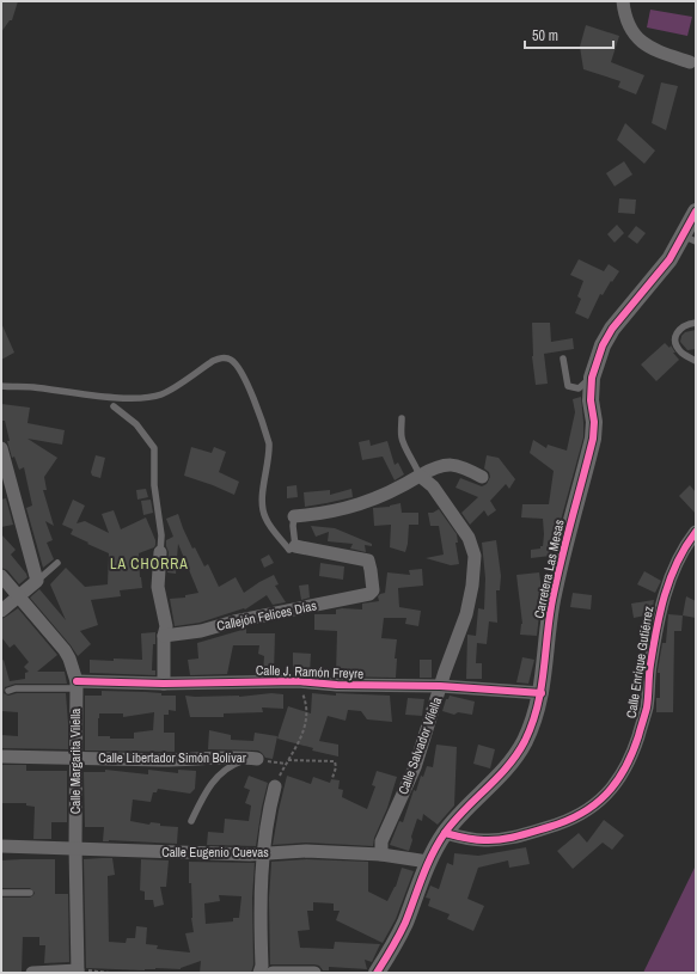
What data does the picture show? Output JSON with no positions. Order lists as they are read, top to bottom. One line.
{"streets":{"street":["Carretera Las Mesas","Callejón Felices Días","Calle Enrique Gutiérrez","Calle J. Ramón Freyre","Calle Salvador Vilella","Calle Libertador Simón Bolívar","Calle Margarita Vilella","Calle Eugenio Cuevas"]},"crossings":[["Carretera Las Mesas","Calle Enrique Gutiérrez"],["Carretera Las Mesas","Calle J. Ramón Freyre"],["Carretera Las Mesas","Calle Eugenio Cuevas"],["Calle J. Ramón Freyre","Calle Salvador Vilella"],["Calle J. Ramón Freyre","Calle Margarita Vilella"],["Calle Salvador Vilella","Calle Eugenio Cuevas"],["Calle Libertador Simón Bolívar","Calle Margarita Vilella"],["Calle Margarita Vilella","Calle Eugenio Cuevas"]],"districts":["LA CHORRA"],"scale_bar":"50 m"}
